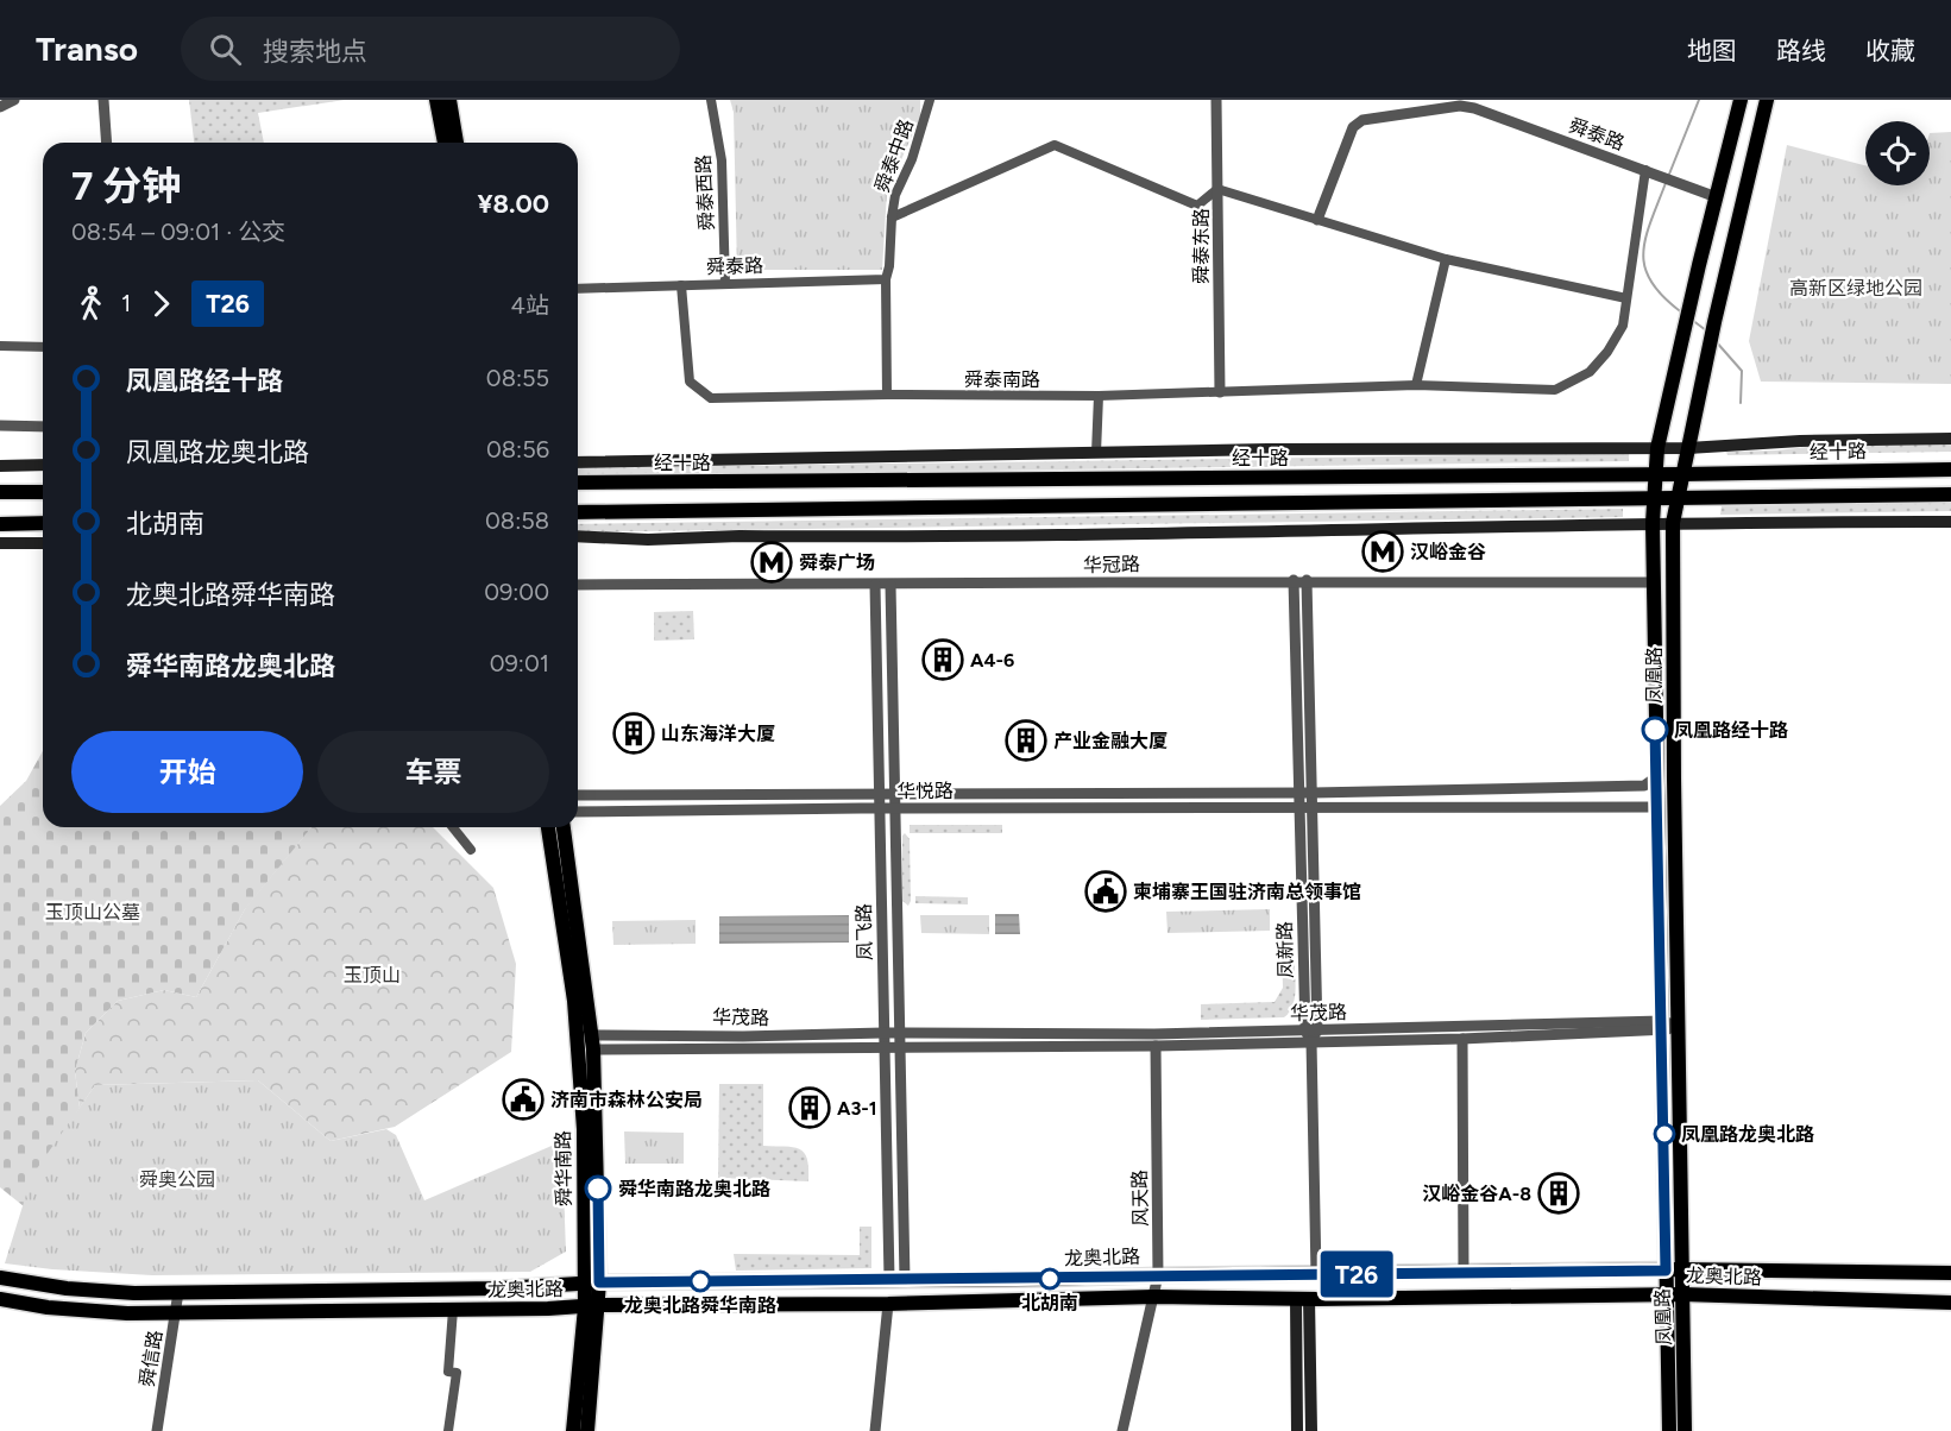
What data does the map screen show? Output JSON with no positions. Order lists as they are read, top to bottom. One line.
{"streets":{"main road":["经十路","凤凰路","舜华南路","龙奥北路"],"street":["舜泰路","舜泰中路","舜泰西路","舜泰东路","舜泰南路","华冠路","华悦路","凤飞路","凤新路","华茂路","风天路","舜信路"]},"crossings":[["舜泰路","舜泰中路"],["舜泰路","舜泰西路"],["舜泰路","舜泰南路"],["舜泰路","凤凰路"],["舜泰东路","舜泰南路"],["经十路","凤凰路"],["华冠路","凤凰路"],["华冠路","凤飞路"],["华冠路","凤新路"],["凤凰路","华悦路"],["凤凰路","华茂路"],["凤凰路","龙奥北路"],["华悦路","凤飞路"],["华悦路","凤新路"],["凤飞路","华茂路"],["凤飞路","龙奥北路"],["凤新路","华茂路"],["凤新路","龙奥北路"],["华茂路","舜华南路"],["华茂路","风天路"],["舜华南路","龙奥北路"],["风天路","龙奥北路"],["龙奥北路","舜信路"]],"parks":["高新区绿地公园","玉顶山公墓","玉顶山","舜奥公园"],"places":{"metro station":["汉峪金谷","舜泰广场"],"building":["A4-6","山东海洋大厦","产业金融大厦","A3-1","汉峪金谷A-8"],"other":["凤凰路经十路","凤凰路龙奥北路","舜华南路龙奥北路","北胡南","龙奥北路舜华南路"],"public building":["柬埔寨王国驻济南总领事馆","济南市森林公安局"]},"lines":["bus line T26"],"page":{"header":"Transo","search":"搜索地点","nav":["地图","路线","收藏"],"on_map":"T26","heading":["7 分钟","08:54 – 09:01 · 公交","¥8.00"],"legs":["1","T26","4站"],"list":[{"name":"凤凰路经十路","value":"08:55"},{"name":"凤凰路龙奥北路","value":"08:56"},{"name":"北胡南","value":"08:58"},{"name":"龙奥北路舜华南路","value":"09:00"},{"name":"舜华南路龙奥北路","value":"09:01"}],"buttons":["开始","车票"]}}
